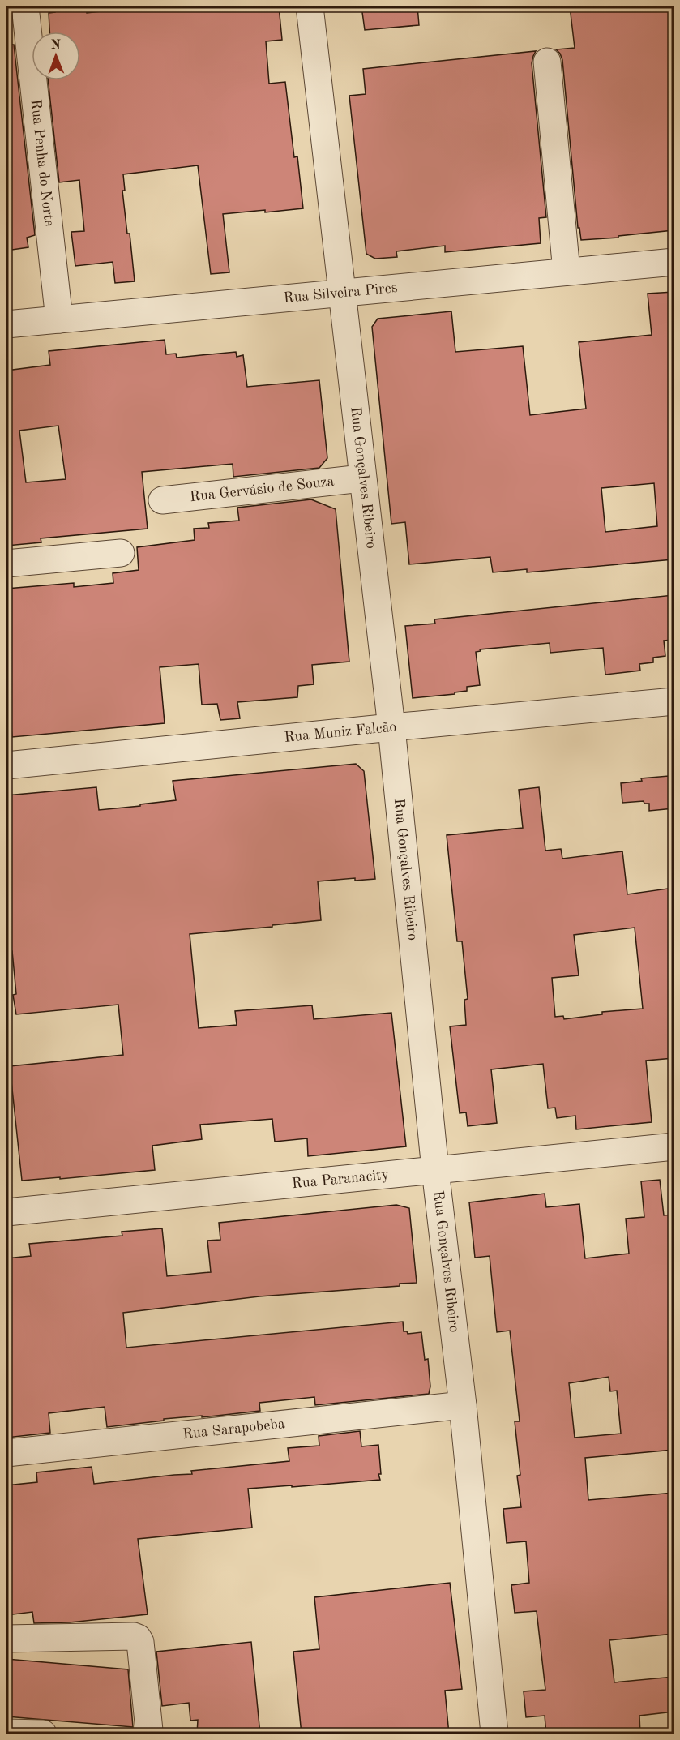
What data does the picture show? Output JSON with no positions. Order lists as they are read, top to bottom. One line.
{"streets":{"street":["Rua Penha do Norte","Rua Silveira Pires","Rua Gonçalves Ribeiro","Rua Gervásio de Souza","Rua Muniz Falcão","Rua Paranacity","Rua Sarapobeba"]},"crossings":[["Rua Penha do Norte","Rua Silveira Pires"],["Rua Silveira Pires","Rua Gonçalves Ribeiro"],["Rua Gonçalves Ribeiro","Rua Gervásio de Souza"],["Rua Gonçalves Ribeiro","Rua Muniz Falcão"],["Rua Gonçalves Ribeiro","Rua Paranacity"],["Rua Gonçalves Ribeiro","Rua Sarapobeba"]],"north":"top"}
